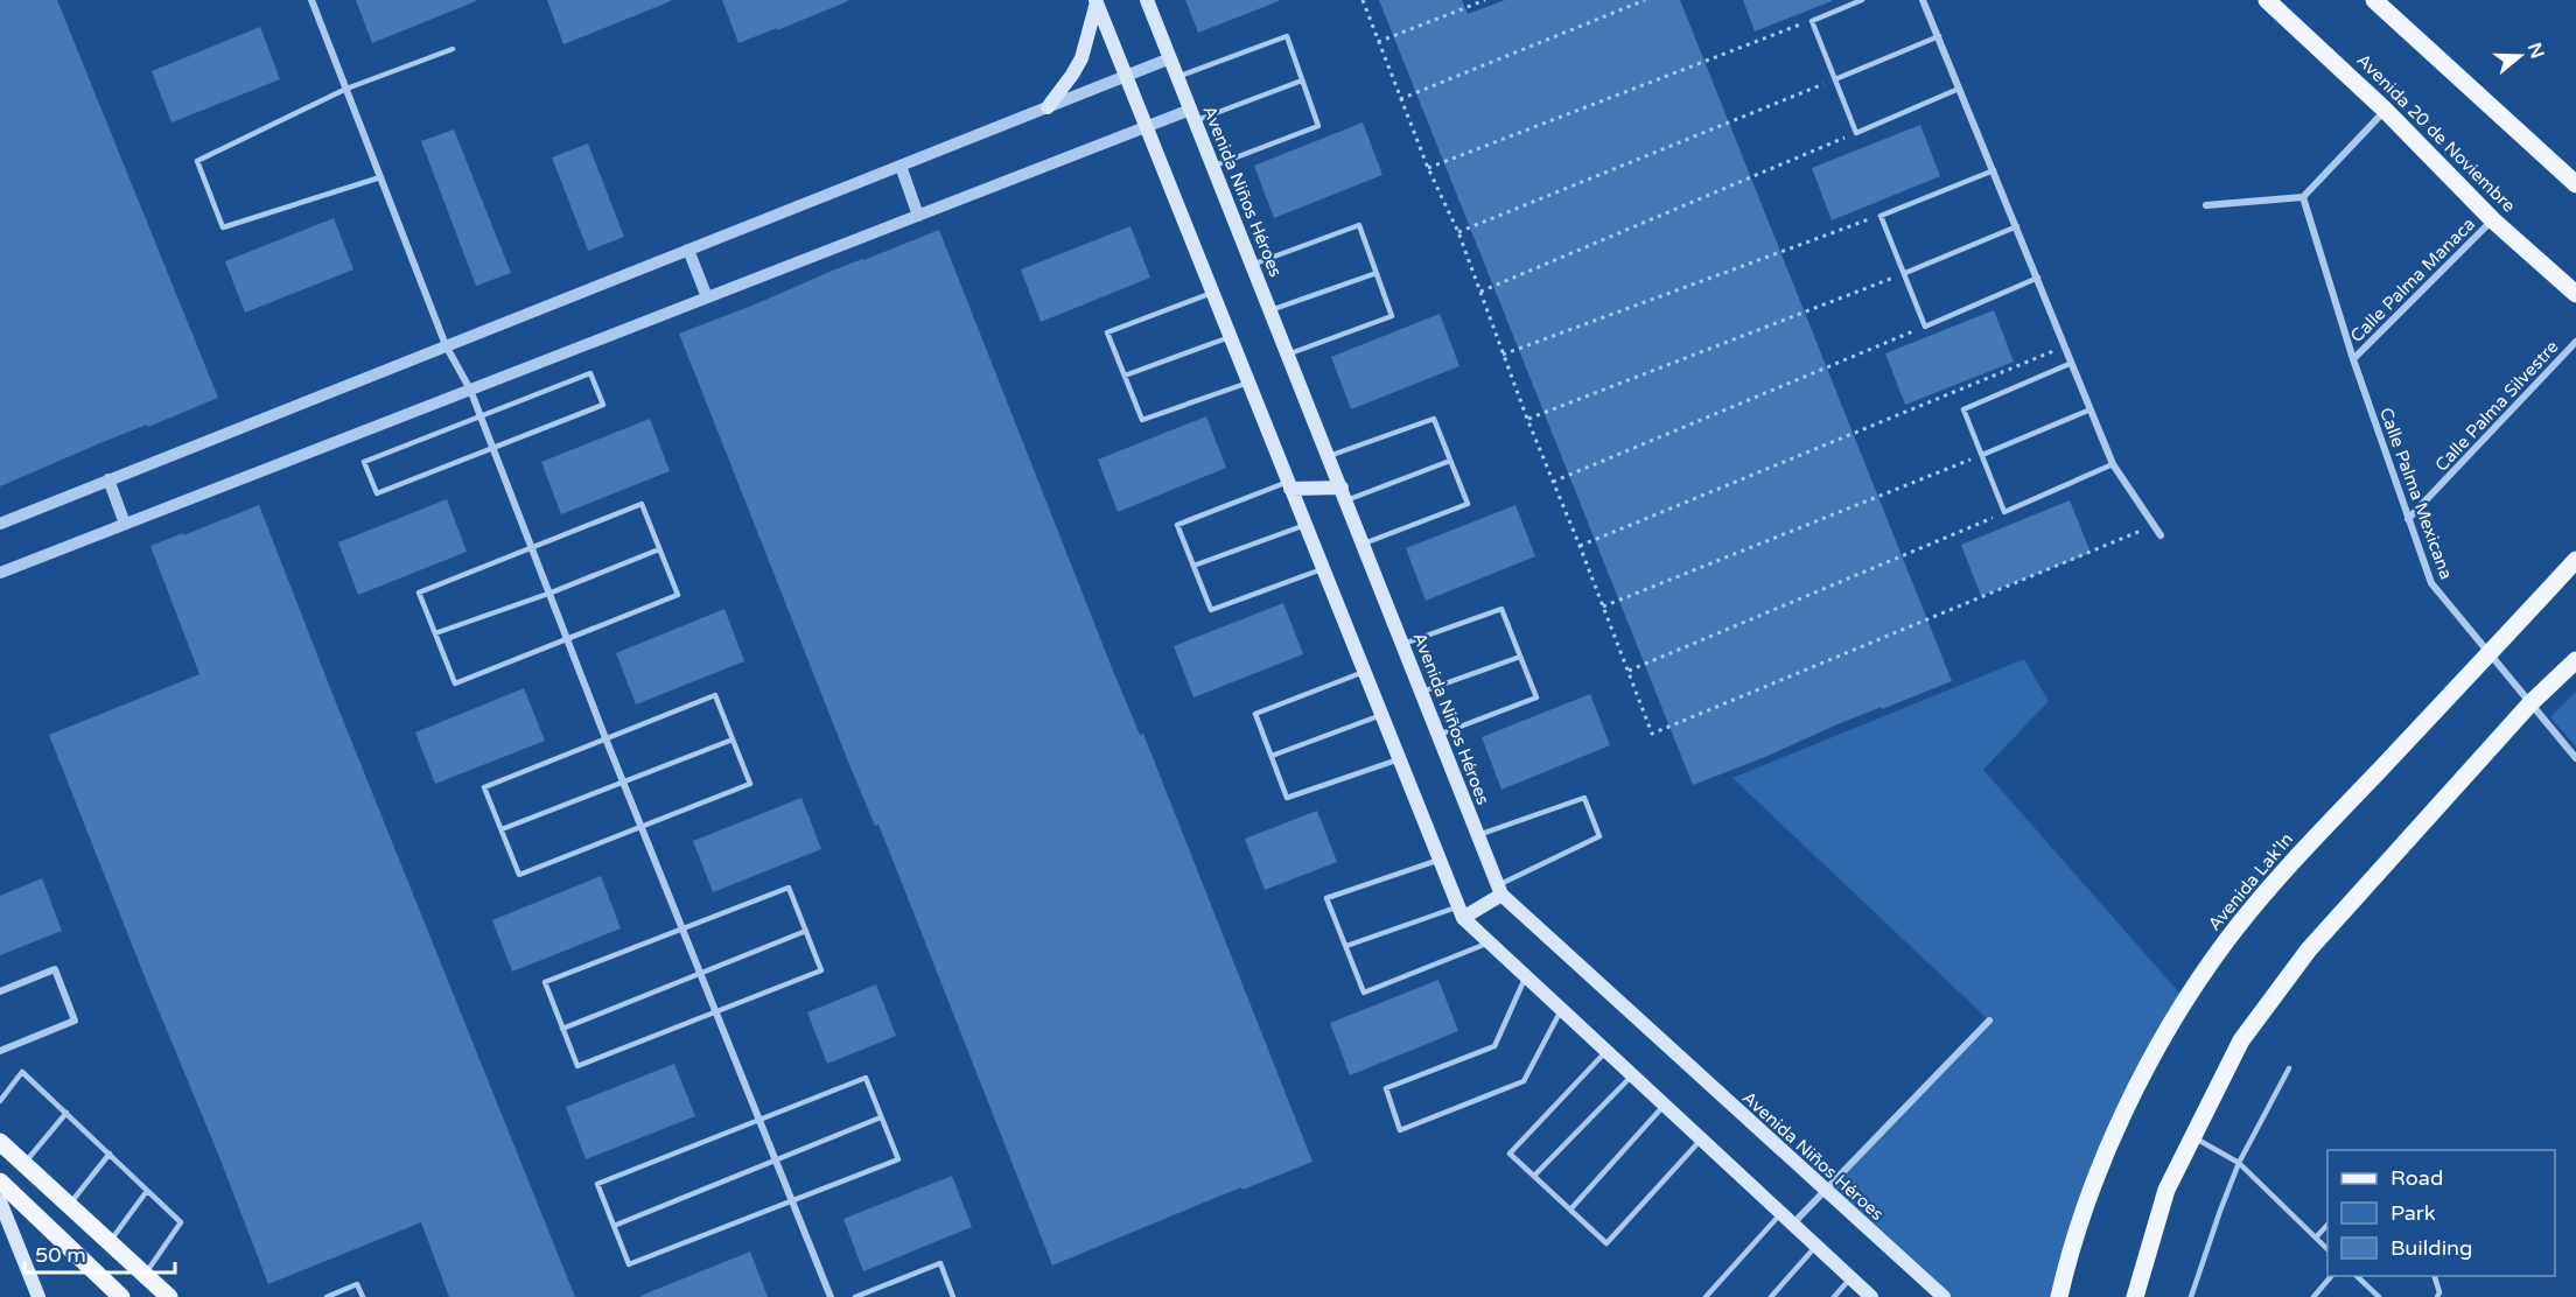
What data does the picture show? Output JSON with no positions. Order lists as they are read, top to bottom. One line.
{"streets":{"main road":["Avenida 20 de Noviembre","Avenida Niños Héroes","Avenida Lak'In"],"street":["Calle Palma Manaca","Calle Palma Silvestre","Calle Palma Mexicana"]},"crossings":[["Avenida 20 de Noviembre","Calle Palma Manaca"],["Calle Palma Manaca","Calle Palma Mexicana"],["Calle Palma Silvestre","Calle Palma Mexicana"],["Calle Palma Mexicana","Avenida Lak'In"]],"legend":["Road","Park","Building"],"scale_bar":"50 m","north":"right"}
